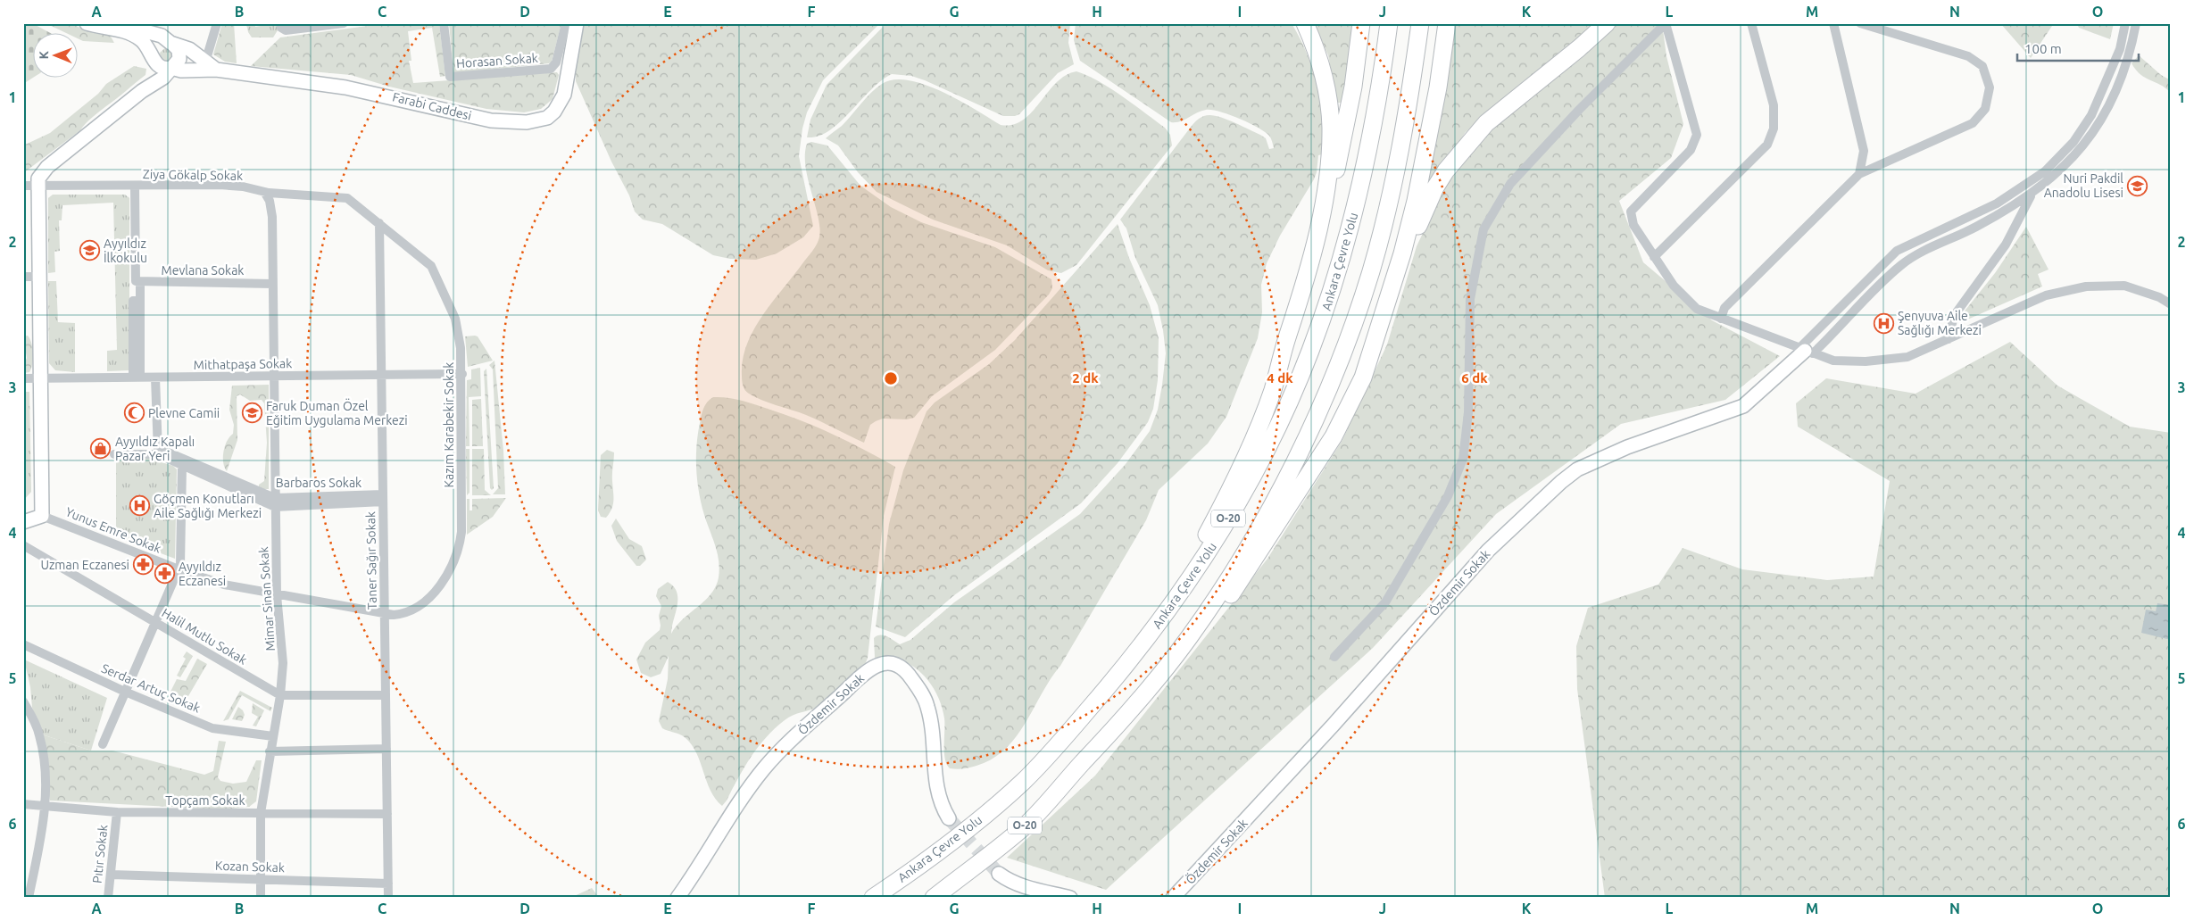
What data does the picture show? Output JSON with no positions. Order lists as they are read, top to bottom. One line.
{"streets":{"highway":["Ankara Çevre Yolu","O-20"],"street":["Horasan Sokak","Farabi Caddesi","Ziya Gökalp Sokak","Mevlana Sokak","Mithatpaşa Sokak","Kazım Karabekir Sokak","Barbaros Sokak","Yunus Emre Sokak","Taner Sağır Sokak","Özdemir Sokak","Mimar Sinan Sokak","Halil Mutlu Sokak","Serdar Artuç Sokak","Topçam Sokak","Pıtır Sokak","Kozan Sokak"]},"crossings":[["Ziya Gökalp Sokak","Kazım Karabekir Sokak"],["Ziya Gökalp Sokak","Taner Sağır Sokak"],["Ziya Gökalp Sokak","Mimar Sinan Sokak"],["Mevlana Sokak","Mimar Sinan Sokak"],["Mithatpaşa Sokak","Kazım Karabekir Sokak"],["Mithatpaşa Sokak","Taner Sağır Sokak"],["Mithatpaşa Sokak","Mimar Sinan Sokak"],["Kazım Karabekir Sokak","Yunus Emre Sokak"],["Kazım Karabekir Sokak","Taner Sağır Sokak"],["Barbaros Sokak","Taner Sağır Sokak"],["Barbaros Sokak","Mimar Sinan Sokak"],["Yunus Emre Sokak","Taner Sağır Sokak"],["Yunus Emre Sokak","Mimar Sinan Sokak"],["Taner Sağır Sokak","Topçam Sokak"],["Taner Sağır Sokak","Kozan Sokak"],["Mimar Sinan Sokak","Halil Mutlu Sokak"],["Mimar Sinan Sokak","Serdar Artuç Sokak"],["Mimar Sinan Sokak","Topçam Sokak"],["Mimar Sinan Sokak","Kozan Sokak"],["Topçam Sokak","Pıtır Sokak"],["Pıtır Sokak","Kozan Sokak"]],"places":{"school or university":["Nuri Pakdil Anadolu Lisesi","Ayyıldız İlkokulu","Faruk Duman Özel Eğitim Uygulama Merkezi"],"hospital":["Şenyuva Aile Sağlığı Merkezi","Göçmen Konutları Aile Sağlığı Merkezi"],"mosque":["Plevne Camii"],"shop":["Ayyıldız Kapalı Pazar Yeri"],"pharmacy":["Uzman Eczanesi","Ayyıldız Eczanesi"]},"scale_bar":"100 m","north":"left","grid":{"columns":["A","B","C","D","E","F","G","H","I","J","K","L","M","N","O"],"rows":["1","2","3","4","5","6"]},"rings":["2 dk","4 dk","6 dk"]}
